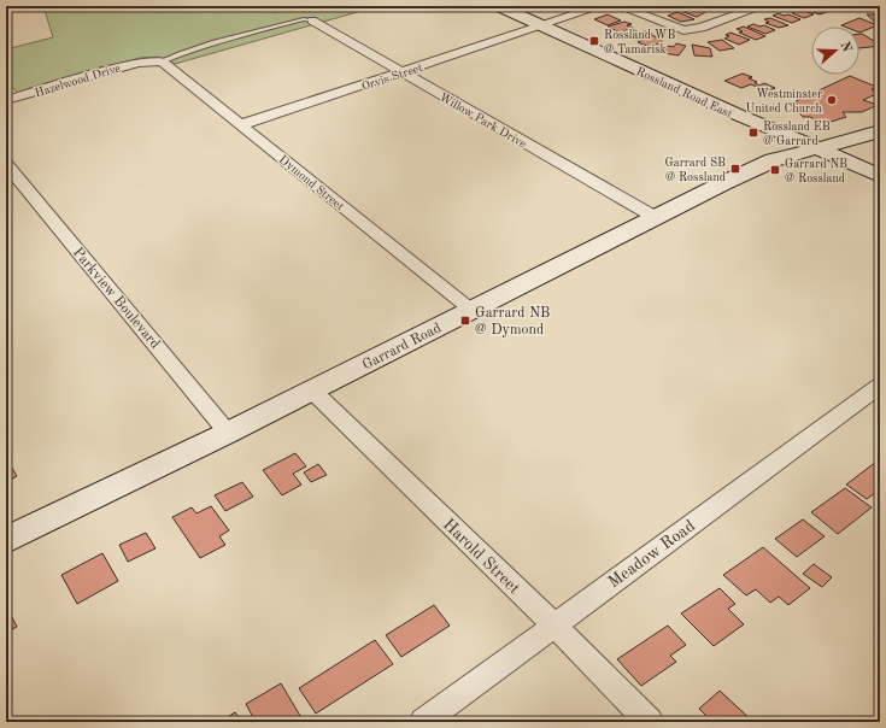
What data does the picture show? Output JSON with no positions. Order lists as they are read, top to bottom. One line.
{"streets":{"street":["Orvis Street","Hazelwood Drive","Rossland Road East","Willow Park Drive","Dymond Street","Parkview Boulevard","Garrard Road","Meadow Road","Harold Street"]},"crossings":[["Orvis Street","Rossland Road East"],["Orvis Street","Willow Park Drive"],["Orvis Street","Dymond Street"],["Hazelwood Drive","Dymond Street"],["Rossland Road East","Garrard Road"],["Willow Park Drive","Garrard Road"],["Dymond Street","Garrard Road"],["Parkview Boulevard","Garrard Road"],["Garrard Road","Harold Street"],["Meadow Road","Harold Street"]],"places":{"transit":["Rossland WB @ Tamarisk","Rossland EB @ Garrard","Garrard SB @ Rossland","Garrard NB @ Rossland","Garrard NB @ Dymond"],"other":["Westminster United Church"]},"north":"right"}
